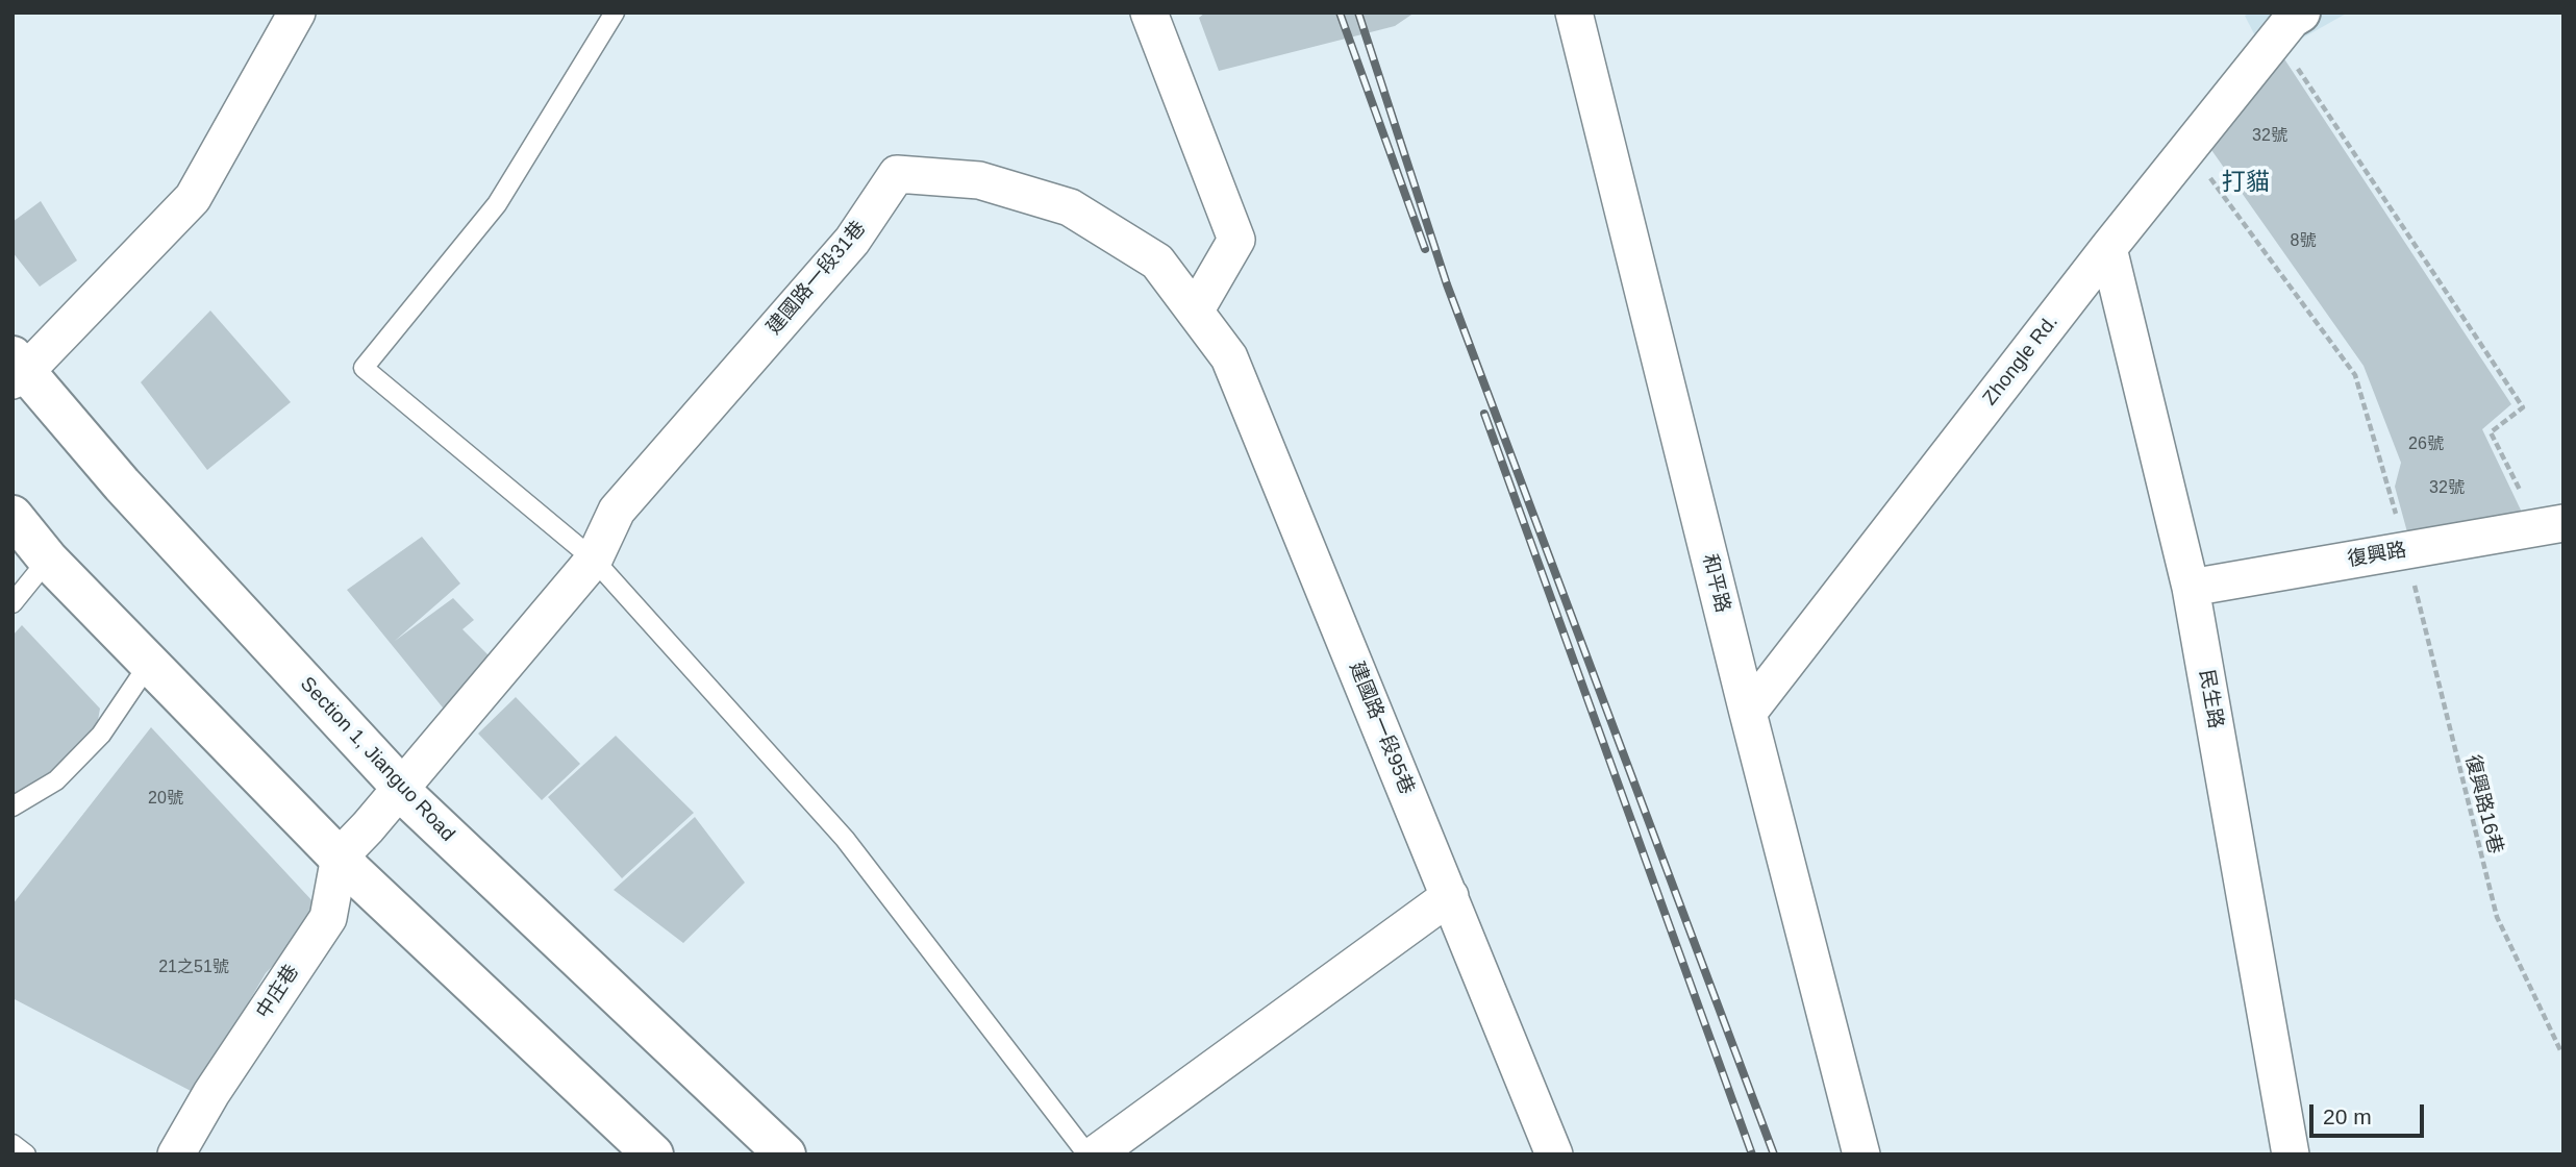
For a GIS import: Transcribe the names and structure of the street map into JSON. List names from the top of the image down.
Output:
{
  "streets": {
    "main road": ["Section 1, Jianguo Road"],
    "street": [
      "建國路一段31巷",
      "Zhongle Rd.",
      "復興路",
      "和平路",
      "民生路",
      "建國路一段95巷",
      "中庄巷"
    ],
    "path": ["復興路16巷"]
  },
  "crossings": [
    ["建國路一段31巷", "建國路一段95巷"],
    ["建國路一段31巷", "Section 1, Jianguo Road"],
    ["建國路一段31巷", "中庄巷"],
    ["Zhongle Rd.", "和平路"],
    ["Zhongle Rd.", "民生路"],
    ["Zhongle Rd.", "復興路16巷"],
    ["復興路", "民生路"],
    ["復興路", "復興路16巷"]
  ],
  "districts": ["打貓"],
  "house_numbers": [
    "32號",
    "8號",
    "26號",
    "32號",
    "20號",
    "21之51號"
  ],
  "scale_bar": "20 m"
}
